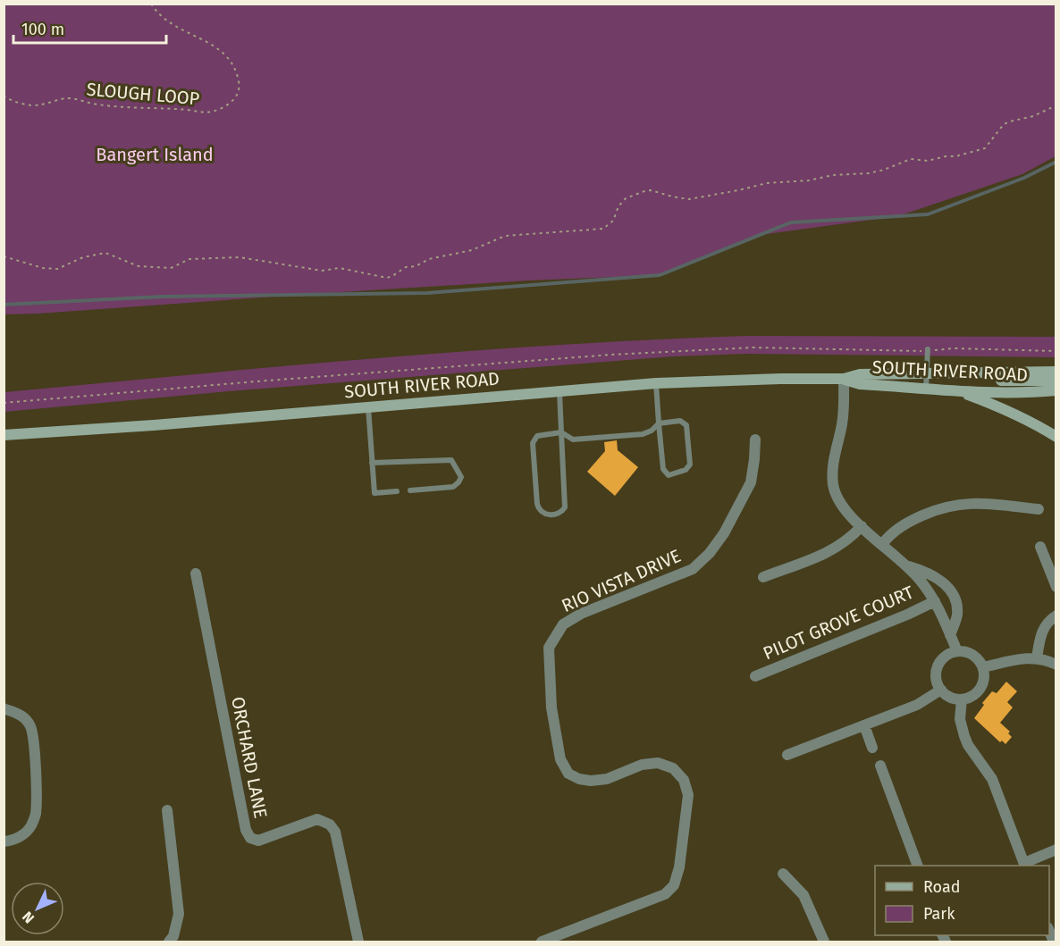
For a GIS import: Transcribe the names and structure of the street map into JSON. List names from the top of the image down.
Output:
{
  "streets": {
    "main road": ["SOUTH RIVER ROAD"],
    "street": ["RIO VISTA DRIVE", "PILOT GROVE COURT", "ORCHARD LANE"],
    "path": ["SLOUGH LOOP"]
  },
  "parks": ["Bangert Island"],
  "legend": ["Road", "Park"],
  "scale_bar": "100 m",
  "north": "bottom left"
}
